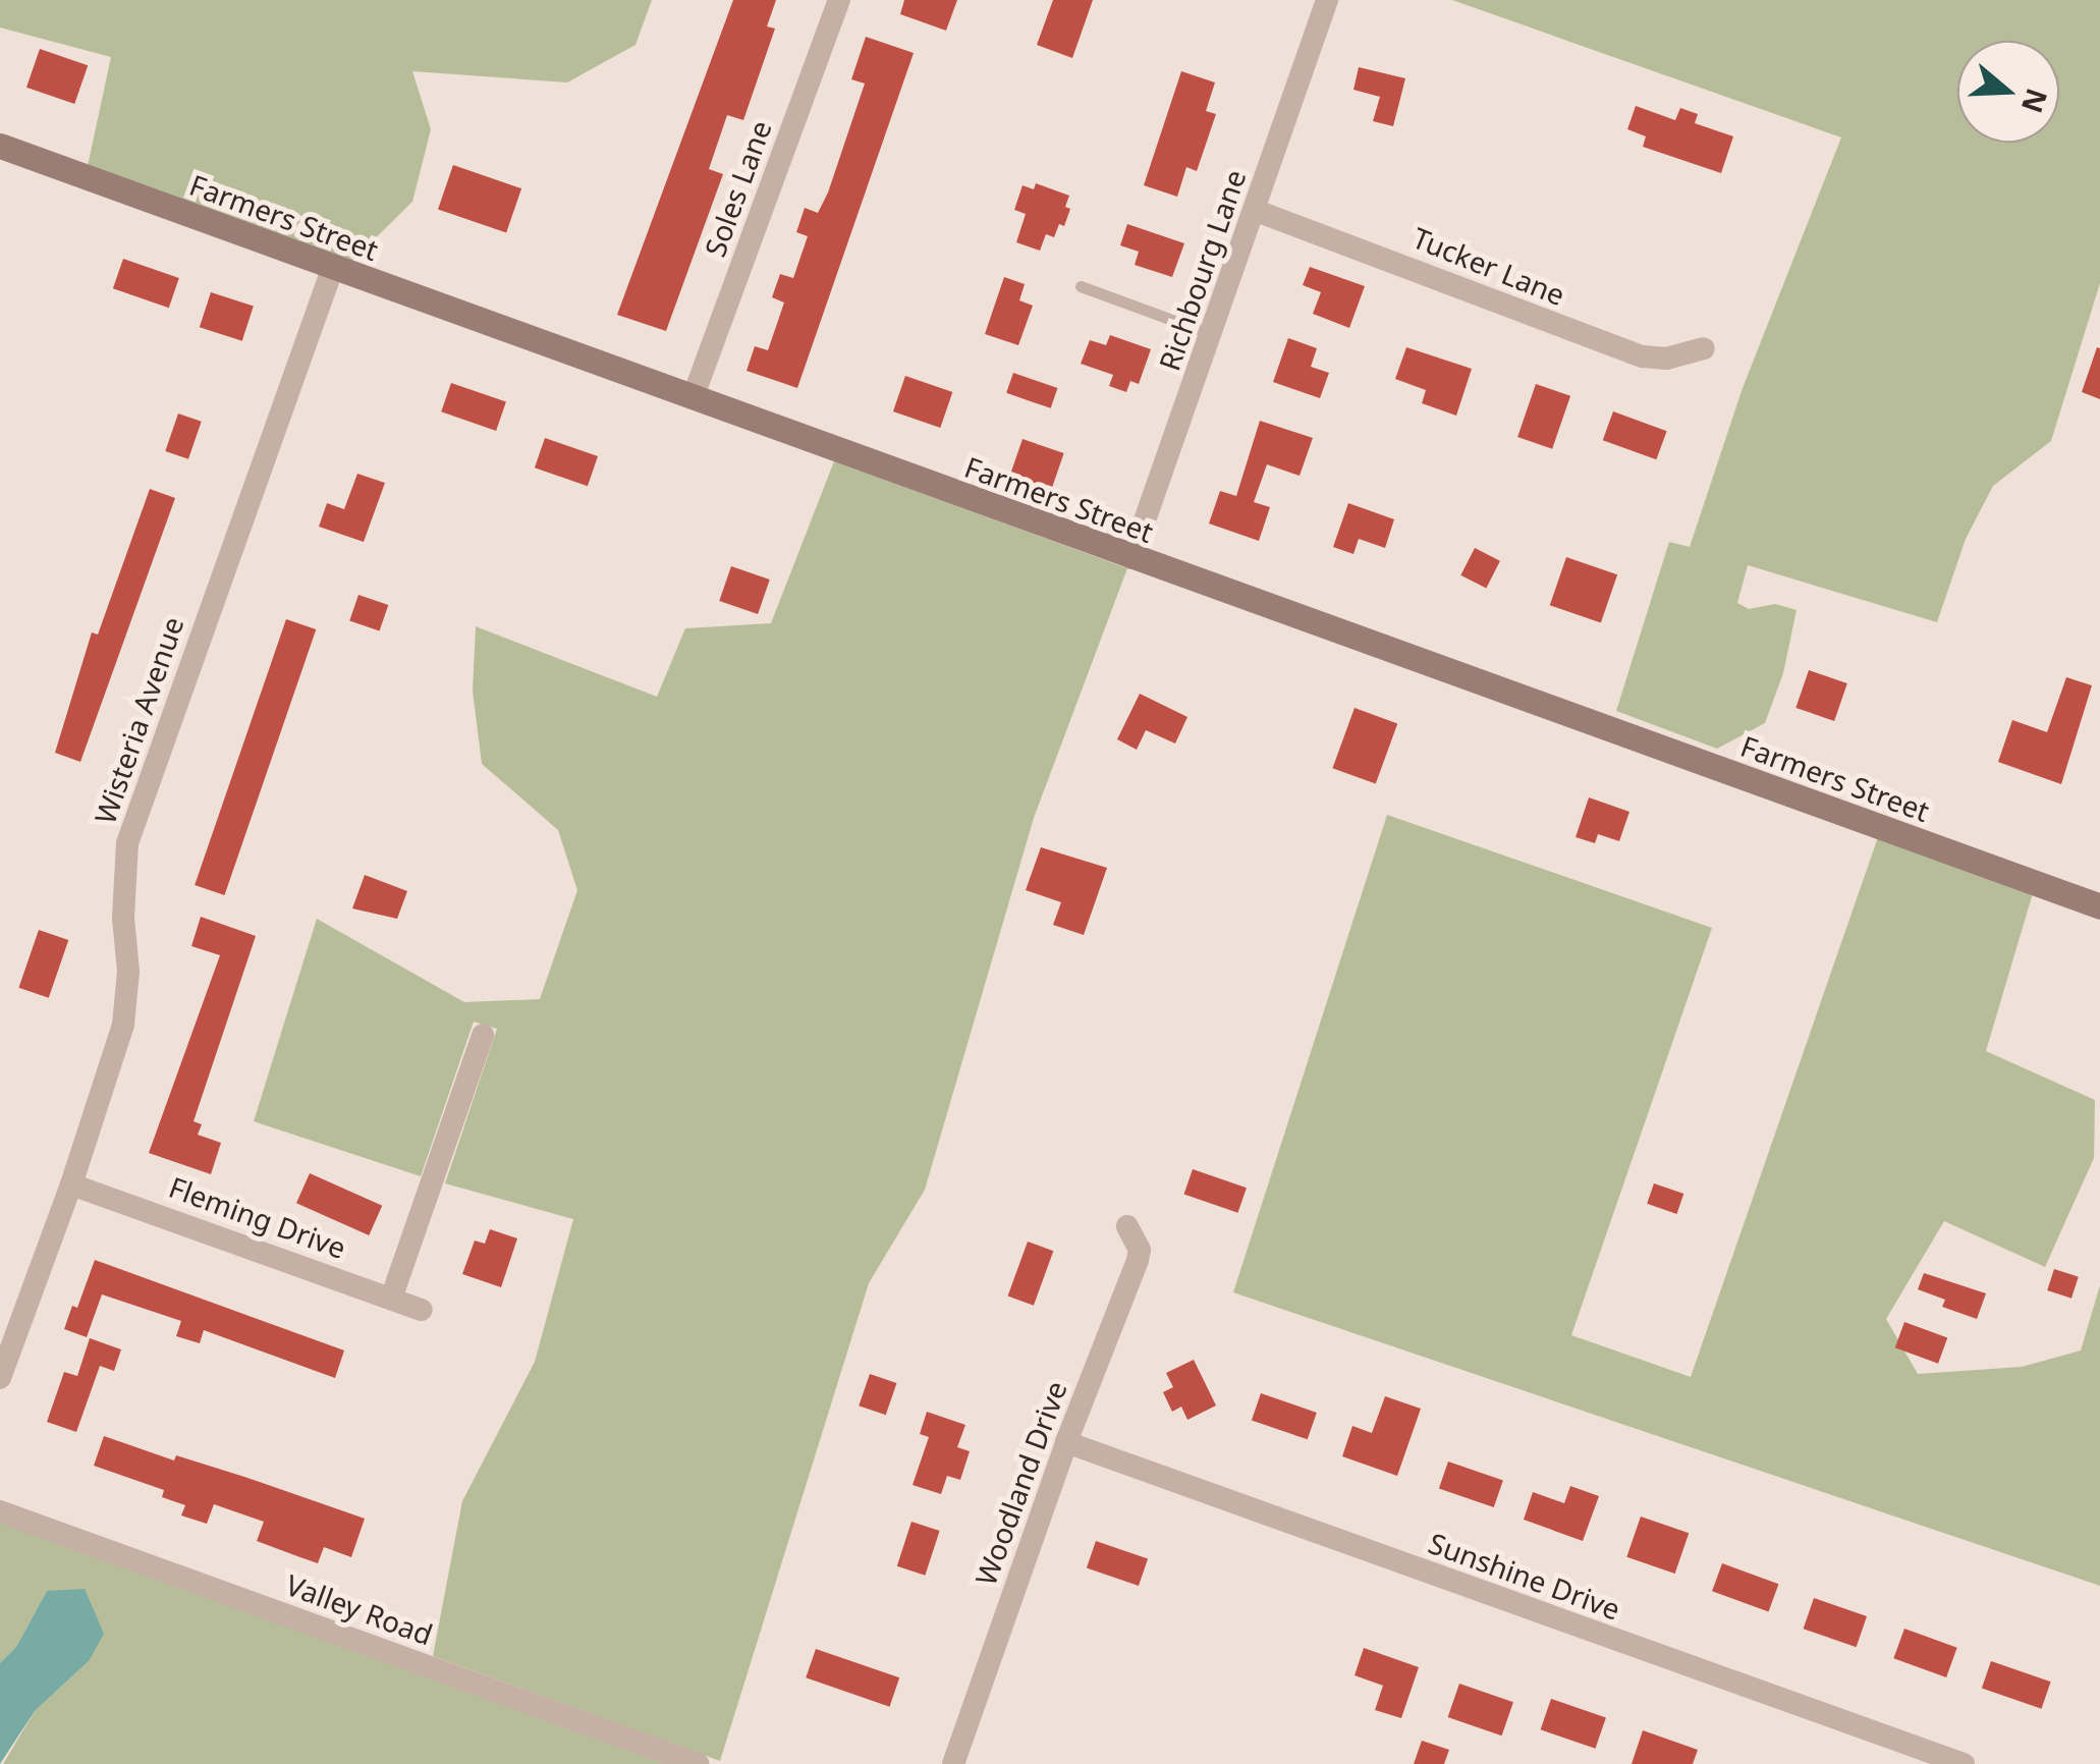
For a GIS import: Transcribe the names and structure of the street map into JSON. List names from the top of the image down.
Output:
{
  "streets": {
    "street": [
      "Soles Lane",
      "Farmers Street",
      "Tucker Lane",
      "Richbourg Lane",
      "Wisteria Avenue",
      "Fleming Drive",
      "Woodland Drive",
      "Sunshine Drive",
      "Valley Road"
    ]
  },
  "crossings": [
    ["Soles Lane", "Farmers Street"],
    ["Farmers Street", "Richbourg Lane"],
    ["Farmers Street", "Wisteria Avenue"],
    ["Tucker Lane", "Richbourg Lane"],
    ["Wisteria Avenue", "Fleming Drive"],
    ["Woodland Drive", "Sunshine Drive"]
  ],
  "north": "right"
}
